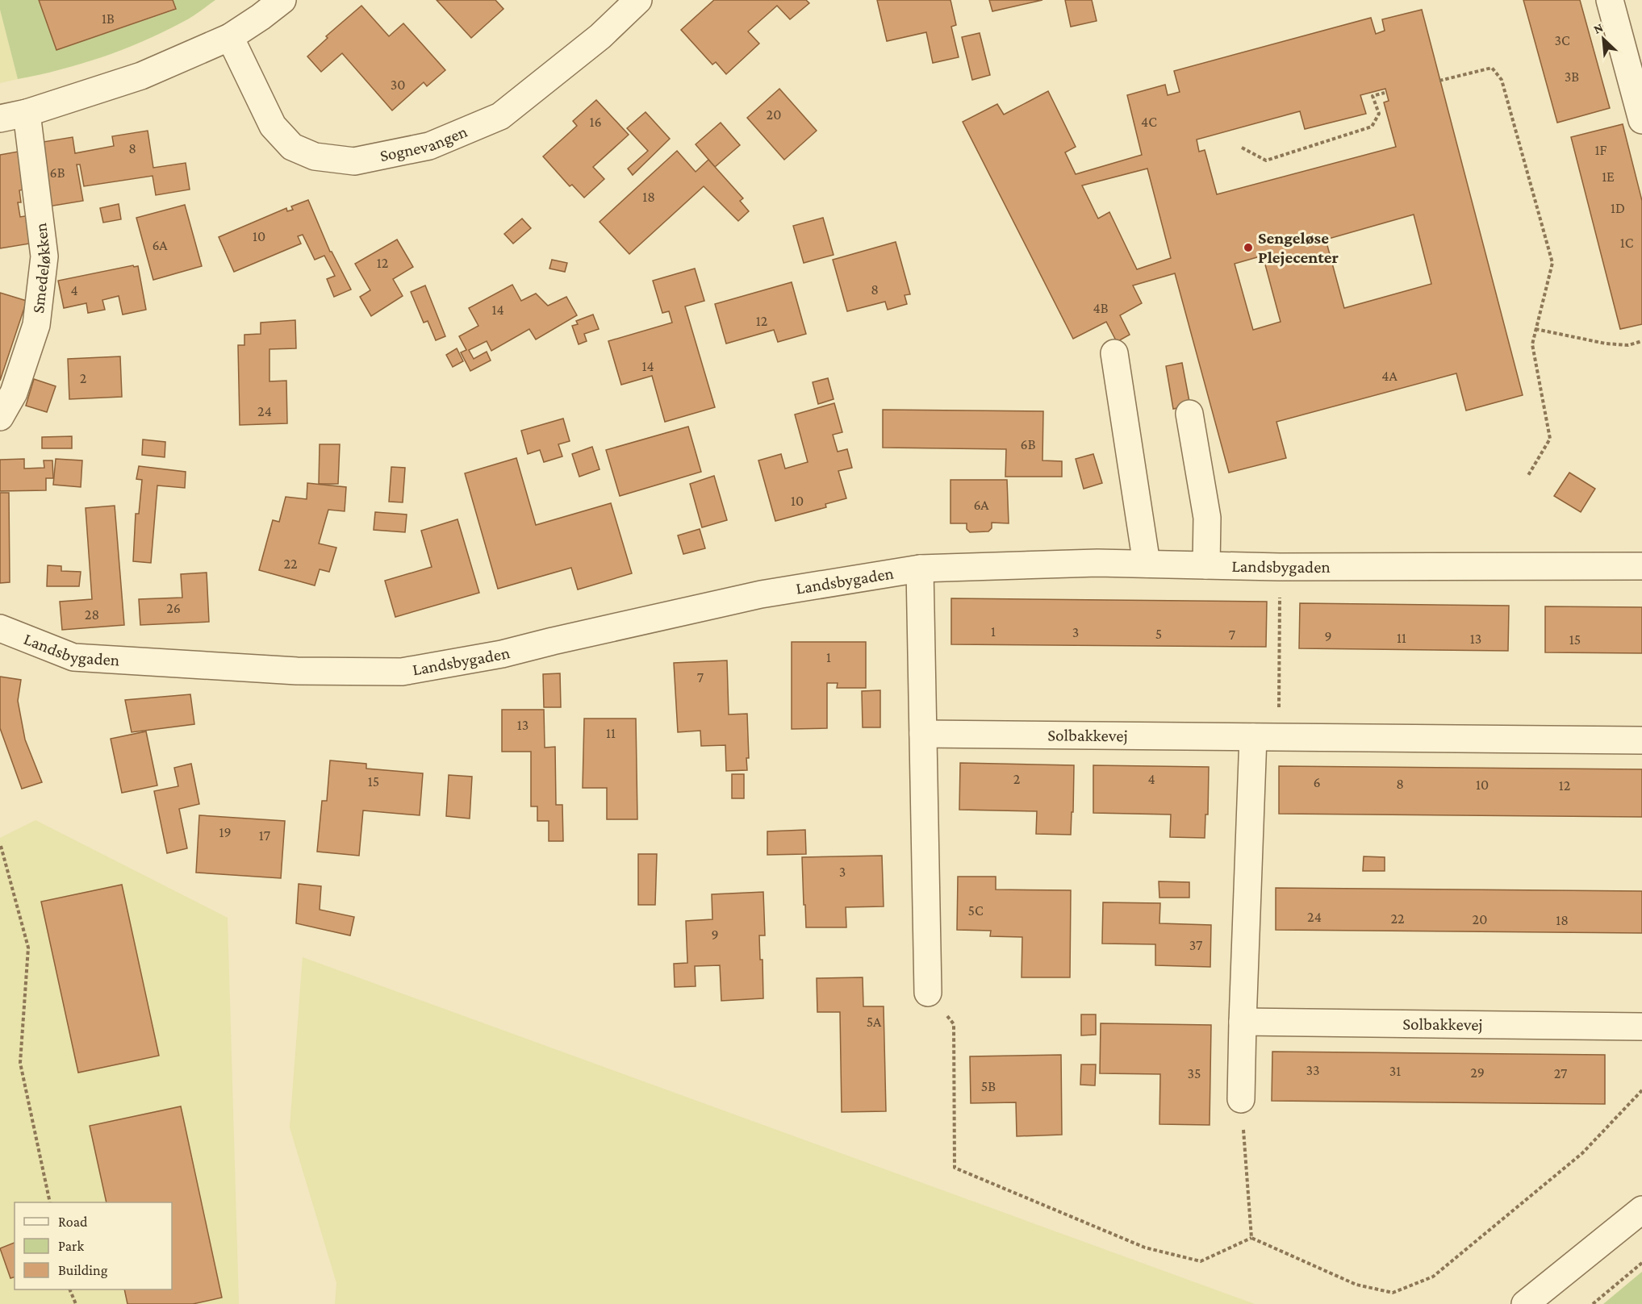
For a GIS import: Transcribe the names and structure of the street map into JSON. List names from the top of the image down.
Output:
{
  "streets": {
    "street": [
      "Sognevangen",
      "Smedeløkken",
      "Landsbygaden",
      "Solbakkevej"
    ]
  },
  "crossings": [
    ["Landsbygaden", "Solbakkevej"]
  ],
  "places": ["Sengeløse Plejecenter"],
  "house_numbers": [
    "1B",
    "3C",
    "3B",
    "30",
    "20",
    "16",
    "4C",
    "8",
    "1F",
    "6B",
    "1E",
    "18",
    "1D",
    "10",
    "1C",
    "6A",
    "12",
    "8",
    "4",
    "4B",
    "14",
    "12",
    "14",
    "4A",
    "2",
    "24",
    "6B",
    "10",
    "6A",
    "22",
    "26",
    "28",
    "1",
    "3",
    "5",
    "7",
    "9",
    "11",
    "13",
    "15",
    "1",
    "7",
    "13",
    "11",
    "2",
    "4",
    "15",
    "6",
    "8",
    "10",
    "12",
    "19",
    "17",
    "3",
    "5C",
    "24",
    "22",
    "20",
    "18",
    "9",
    "37",
    "5A",
    "33",
    "31",
    "29",
    "35",
    "27",
    "5B"
  ],
  "legend": ["Road", "Park", "Building"],
  "north": "top left"
}
